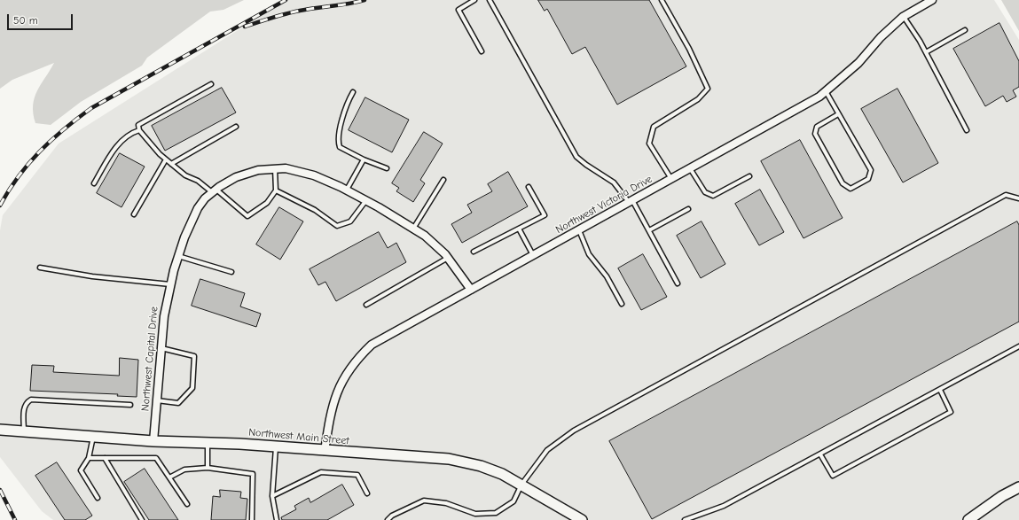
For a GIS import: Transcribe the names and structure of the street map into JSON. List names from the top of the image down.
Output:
{
  "streets": {
    "street": ["Northwest Victoria Drive", "Northwest Capital Drive", "Northwest Main Street"]
  },
  "crossings": [
    ["Northwest Victoria Drive", "Northwest Capital Drive"],
    ["Northwest Victoria Drive", "Northwest Main Street"],
    ["Northwest Capital Drive", "Northwest Main Street"]
  ],
  "scale_bar": "50 m"
}
